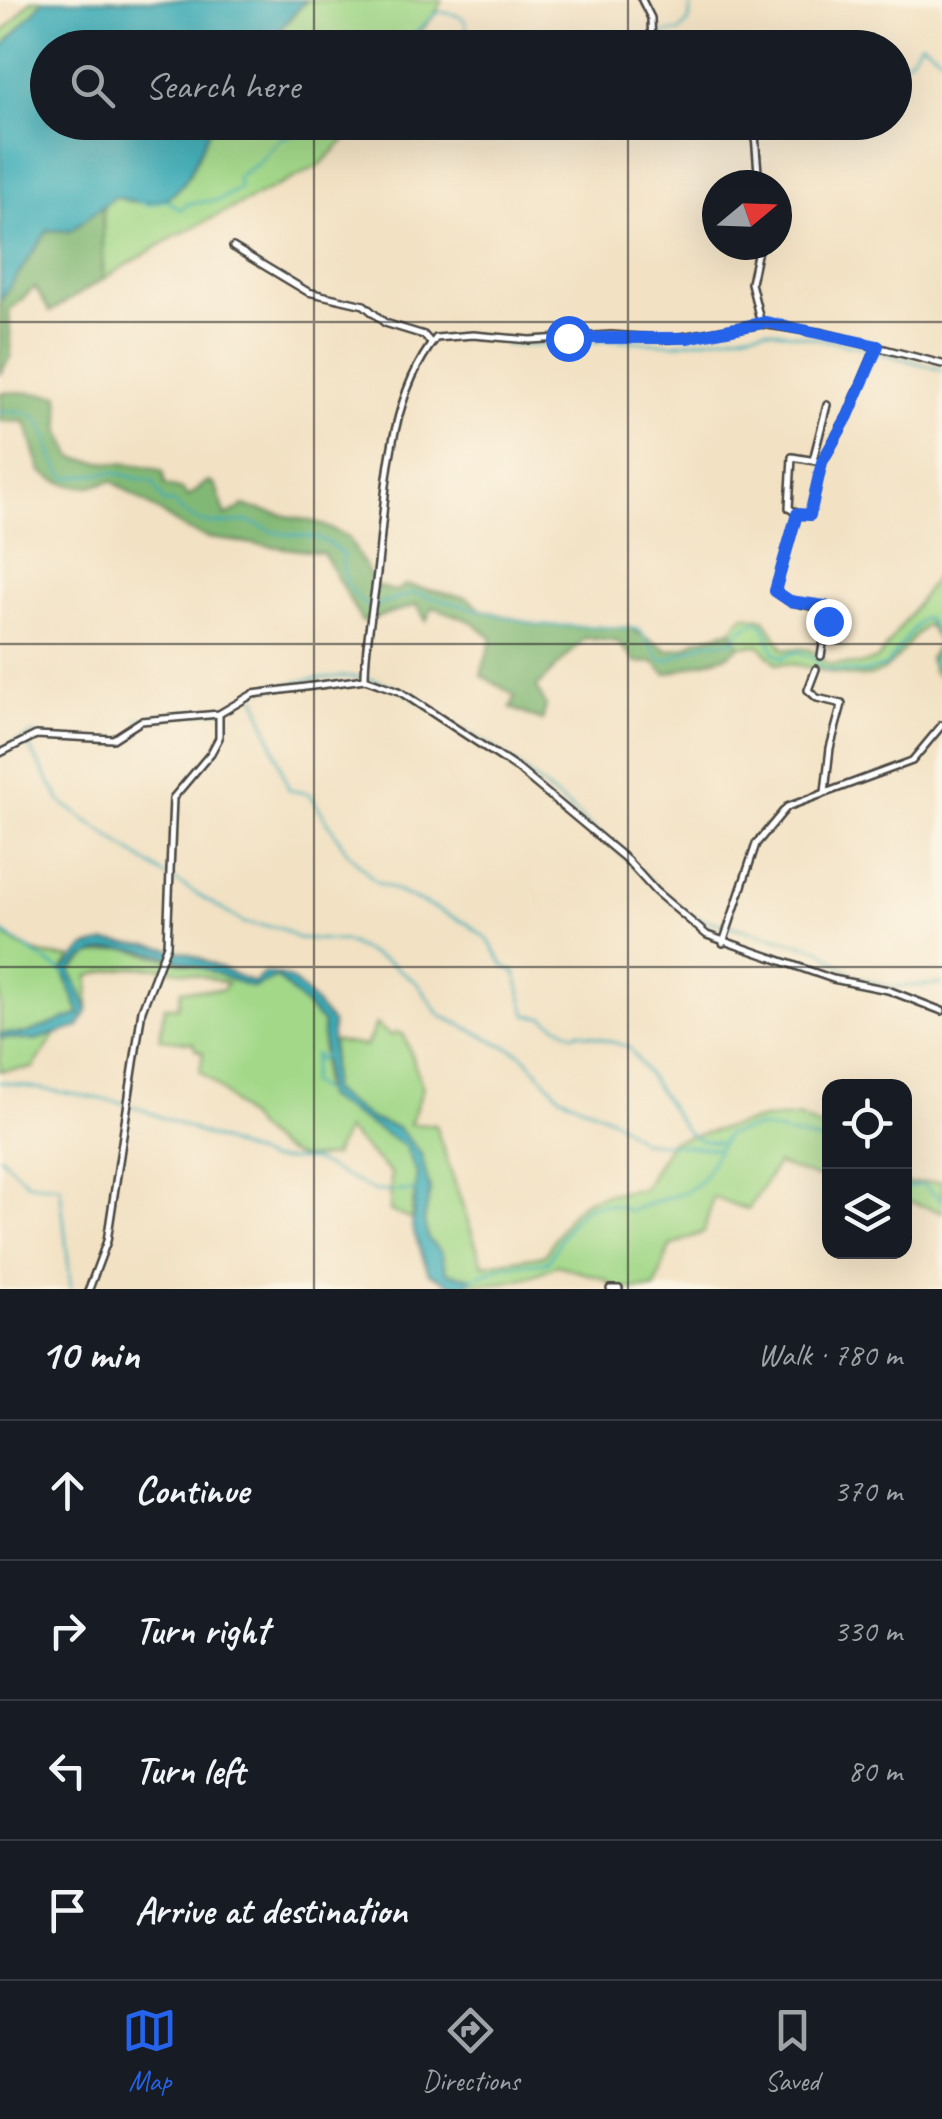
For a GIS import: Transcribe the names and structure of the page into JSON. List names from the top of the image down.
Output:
{
  "north": "right",
  "page": {
    "search": "Search here",
    "heading": ["10 min", "Walk · 780 m"],
    "list": [
      ["Continue", "370 m"],
      ["Turn right", "330 m"],
      ["Turn left", "80 m"],
      "Arrive at destination"
    ],
    "nav": ["Map", "Directions", "Saved"]
  }
}
